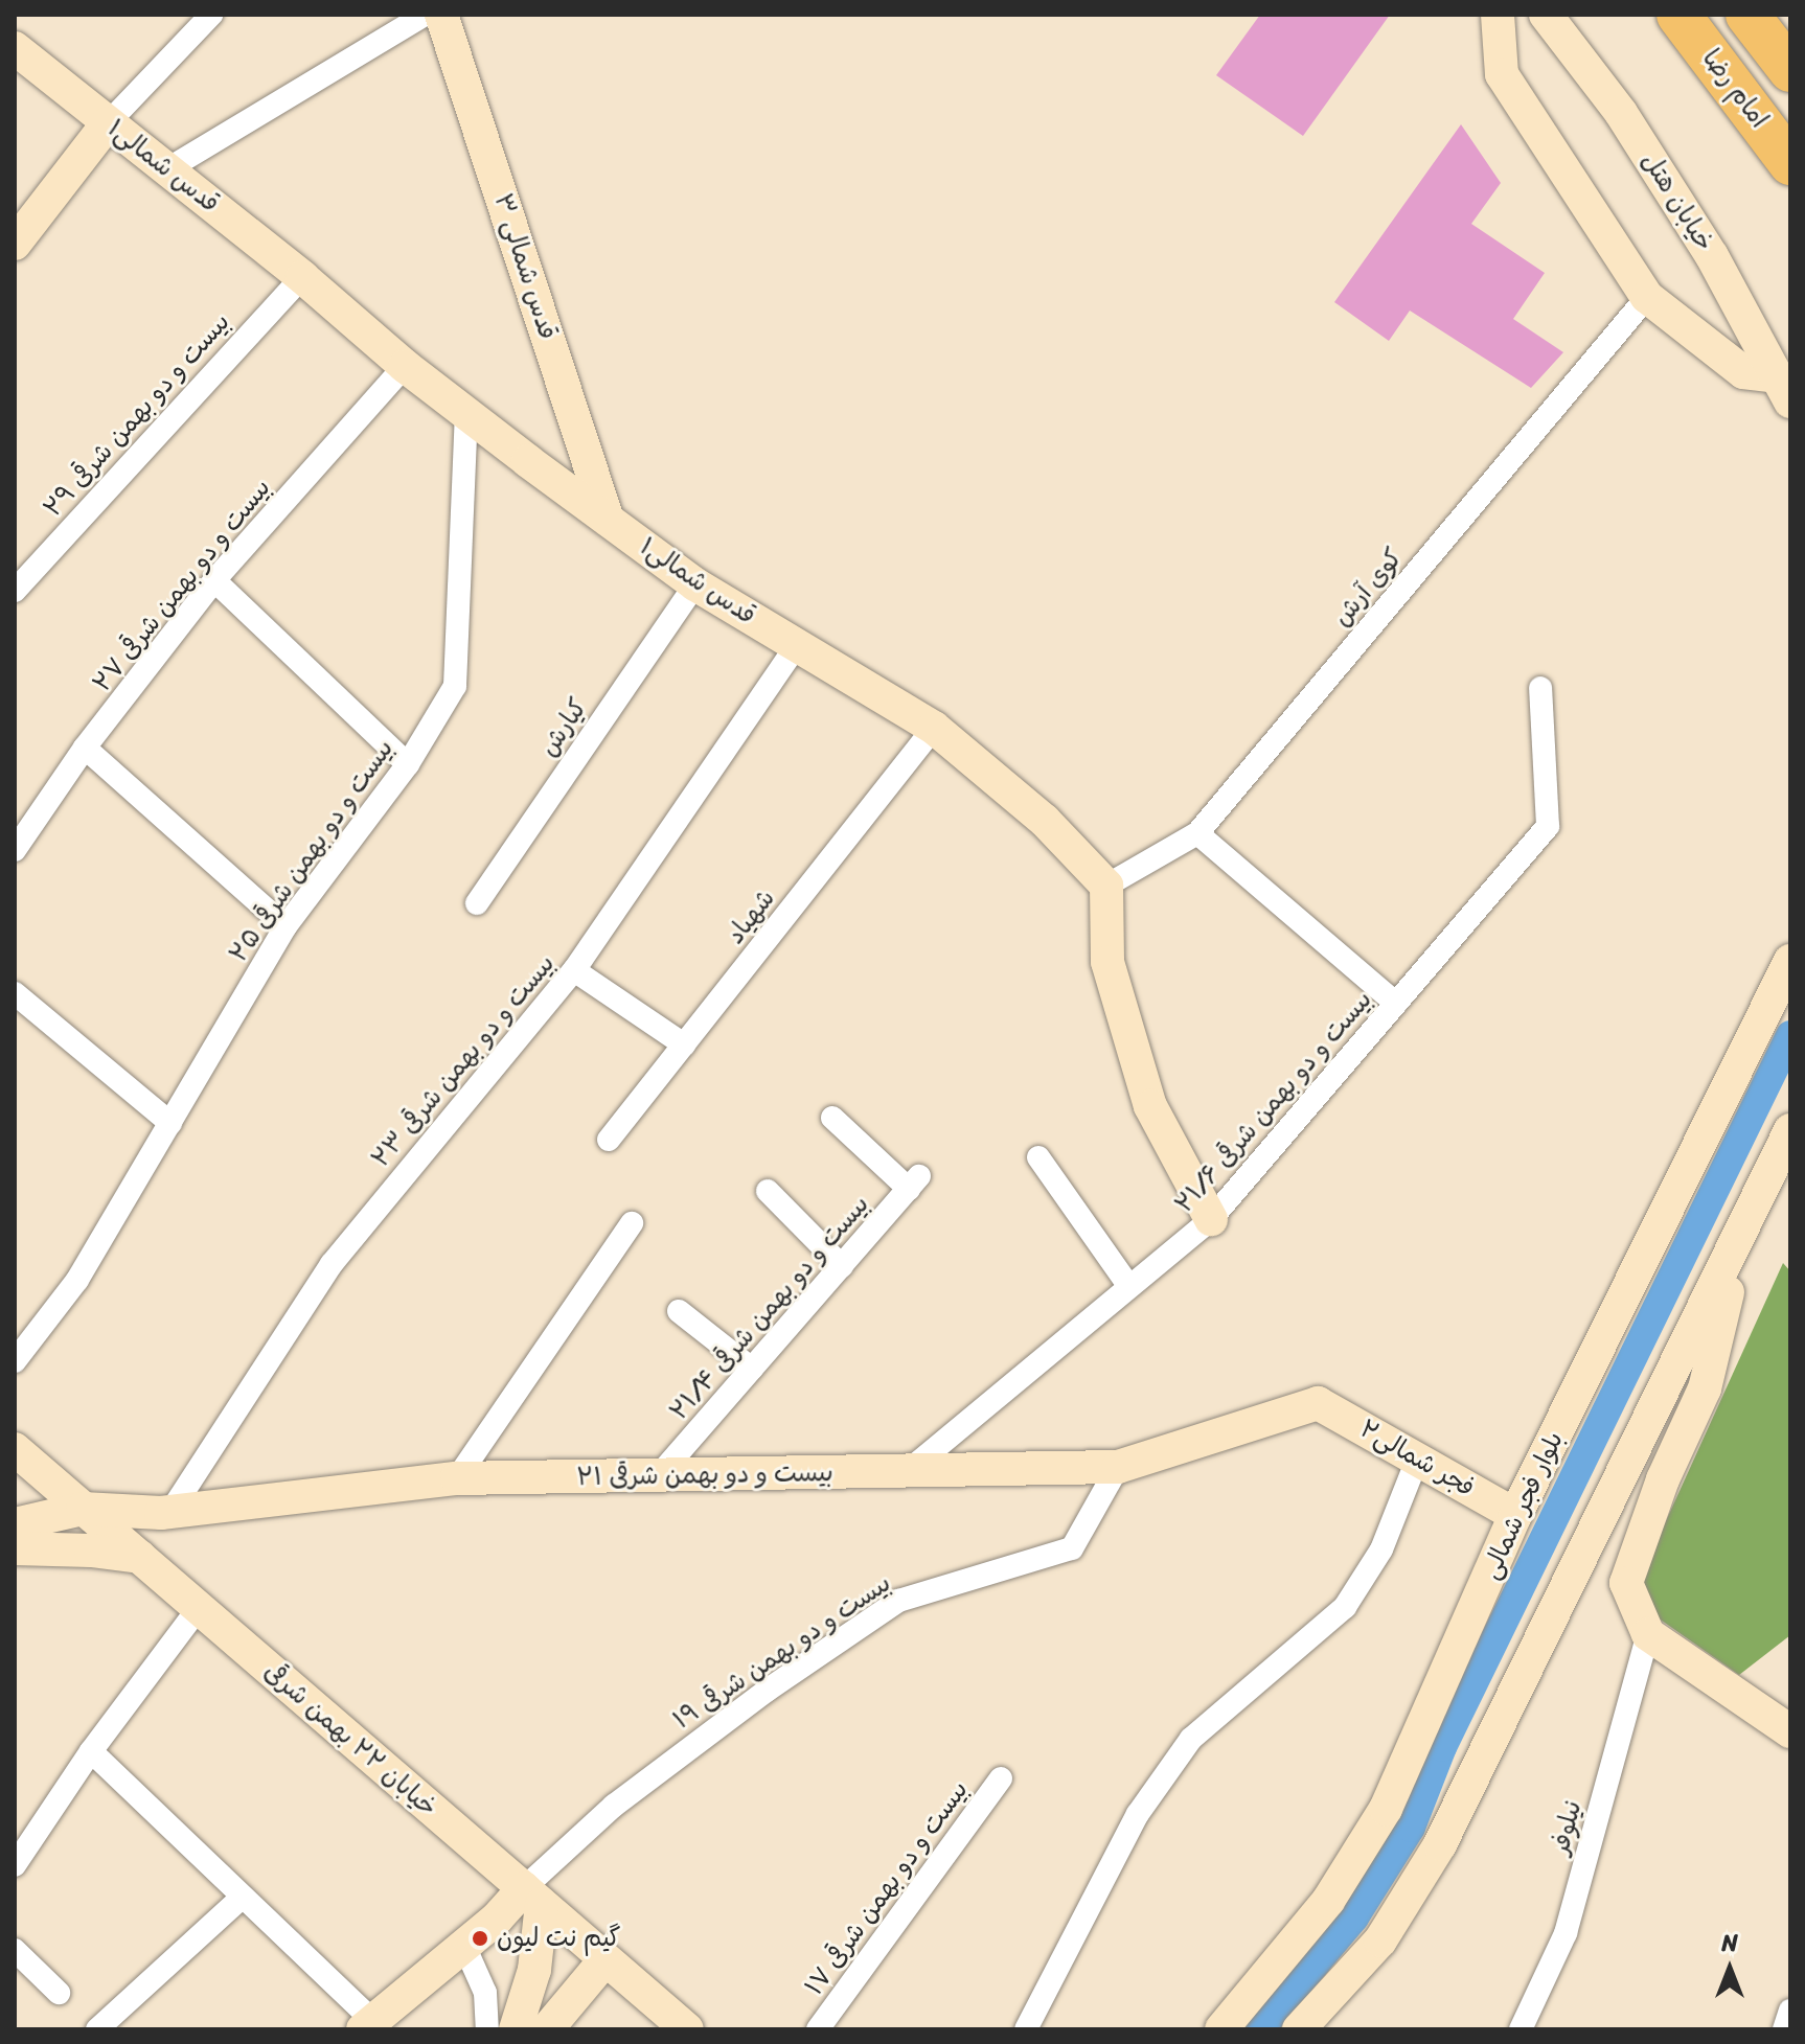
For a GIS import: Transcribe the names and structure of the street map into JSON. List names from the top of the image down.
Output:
{
  "streets": {
    "highway": ["امام رضا"],
    "street": [
      "قدس شمالی۱",
      "خیابان هتل",
      "قدس شمالی ۳",
      "بیست و دو بهمن شرقی ۲۹",
      "بیست و دو بهمن شرقی ۲۷",
      "کوی آرش",
      "کیارش",
      "بیست و دو بهمن شرقی ۲۵",
      "شهیاد",
      "بیست و دو بهمن شرقی ۲۳",
      "بیست و دو بهمن شرقی ۲۱/۶",
      "بیست و دو بهمن شرقی ۲۱/۴",
      "فجر شمالی۲",
      "بیست و دو بهمن شرقی ۲۱",
      "بلوار فجر شمالی",
      "بیست و دو بهمن شرقی ۱۹",
      "خیابان ۲۲ بهمن شرقی",
      "نیلوفر",
      "بیست و دو بهمن شرقی ۱۷"
    ]
  },
  "crossings": [
    ["قدس شمالی۱", "قدس شمالی ۳"],
    ["قدس شمالی۱", "بیست و دو بهمن شرقی ۲۹"],
    ["قدس شمالی۱", "بیست و دو بهمن شرقی ۲۷"],
    ["قدس شمالی۱", "کوی آرش"],
    ["قدس شمالی۱", "کیارش"],
    ["قدس شمالی۱", "بیست و دو بهمن شرقی ۲۵"],
    ["قدس شمالی۱", "شهیاد"],
    ["قدس شمالی۱", "بیست و دو بهمن شرقی ۲۳"],
    ["بیست و دو بهمن شرقی ۲۳", "بیست و دو بهمن شرقی ۲۱"],
    ["بیست و دو بهمن شرقی ۲۱/۶", "بیست و دو بهمن شرقی ۲۱"],
    ["بیست و دو بهمن شرقی ۲۱/۴", "بیست و دو بهمن شرقی ۲۱"],
    ["فجر شمالی۲", "بیست و دو بهمن شرقی ۲۱"],
    ["فجر شمالی۲", "بلوار فجر شمالی"],
    ["بیست و دو بهمن شرقی ۲۱", "بیست و دو بهمن شرقی ۱۹"],
    ["بیست و دو بهمن شرقی ۲۱", "خیابان ۲۲ بهمن شرقی"],
    ["بیست و دو بهمن شرقی ۱۹", "خیابان ۲۲ بهمن شرقی"]
  ],
  "places": ["گیم نت لیون"],
  "north": "top"
}
